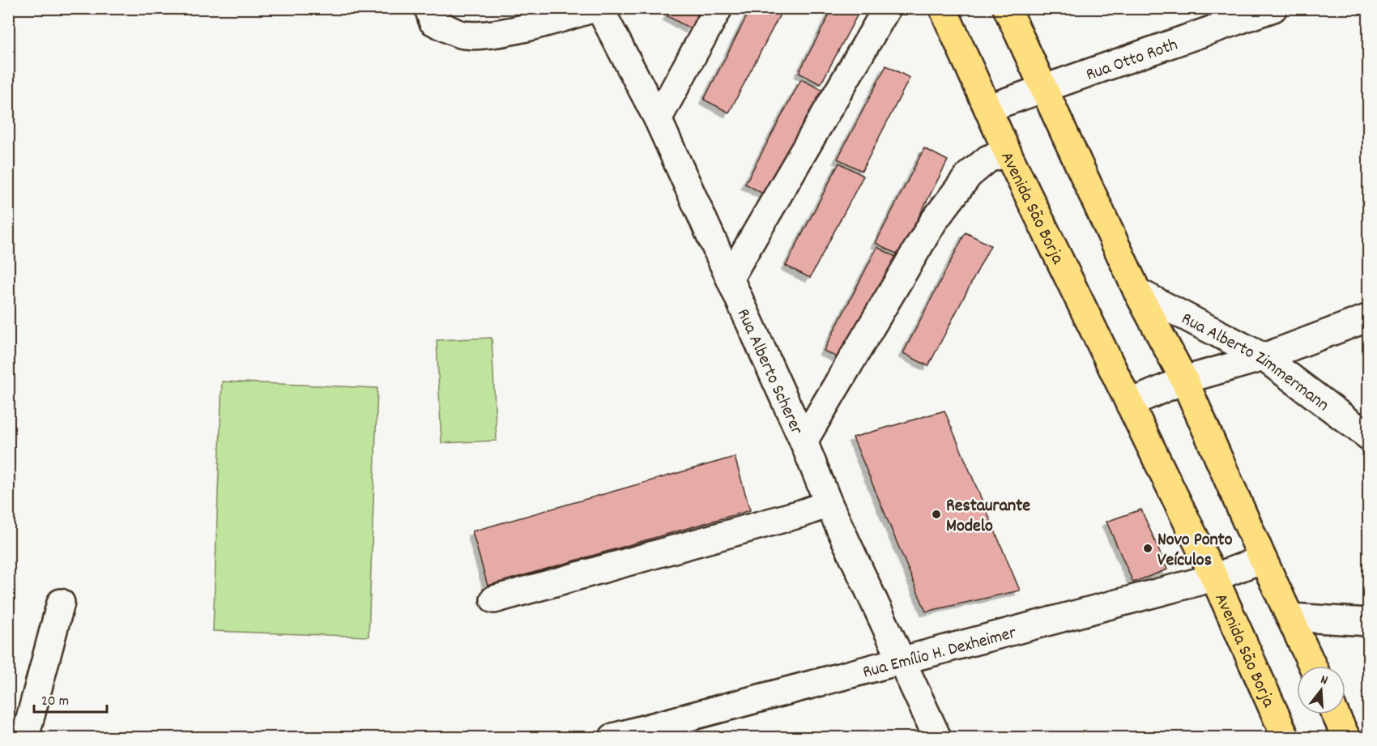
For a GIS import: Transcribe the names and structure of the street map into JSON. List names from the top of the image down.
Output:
{
  "streets": {
    "main road": ["Avenida São Borja"],
    "street": [
      "Rua Otto Roth",
      "Rua Alberto Zimmermann",
      "Rua Alberto Scherer",
      "Rua Emílio H. Dexheimer"
    ]
  },
  "crossings": [
    ["Rua Otto Roth", "Avenida São Borja"],
    ["Avenida São Borja", "Rua Emílio H. Dexheimer"],
    ["Rua Alberto Scherer", "Rua Emílio H. Dexheimer"]
  ],
  "places": ["Restaurante Modelo", "Novo Ponto Veículos"],
  "scale_bar": "20 m",
  "north": "top"
}
